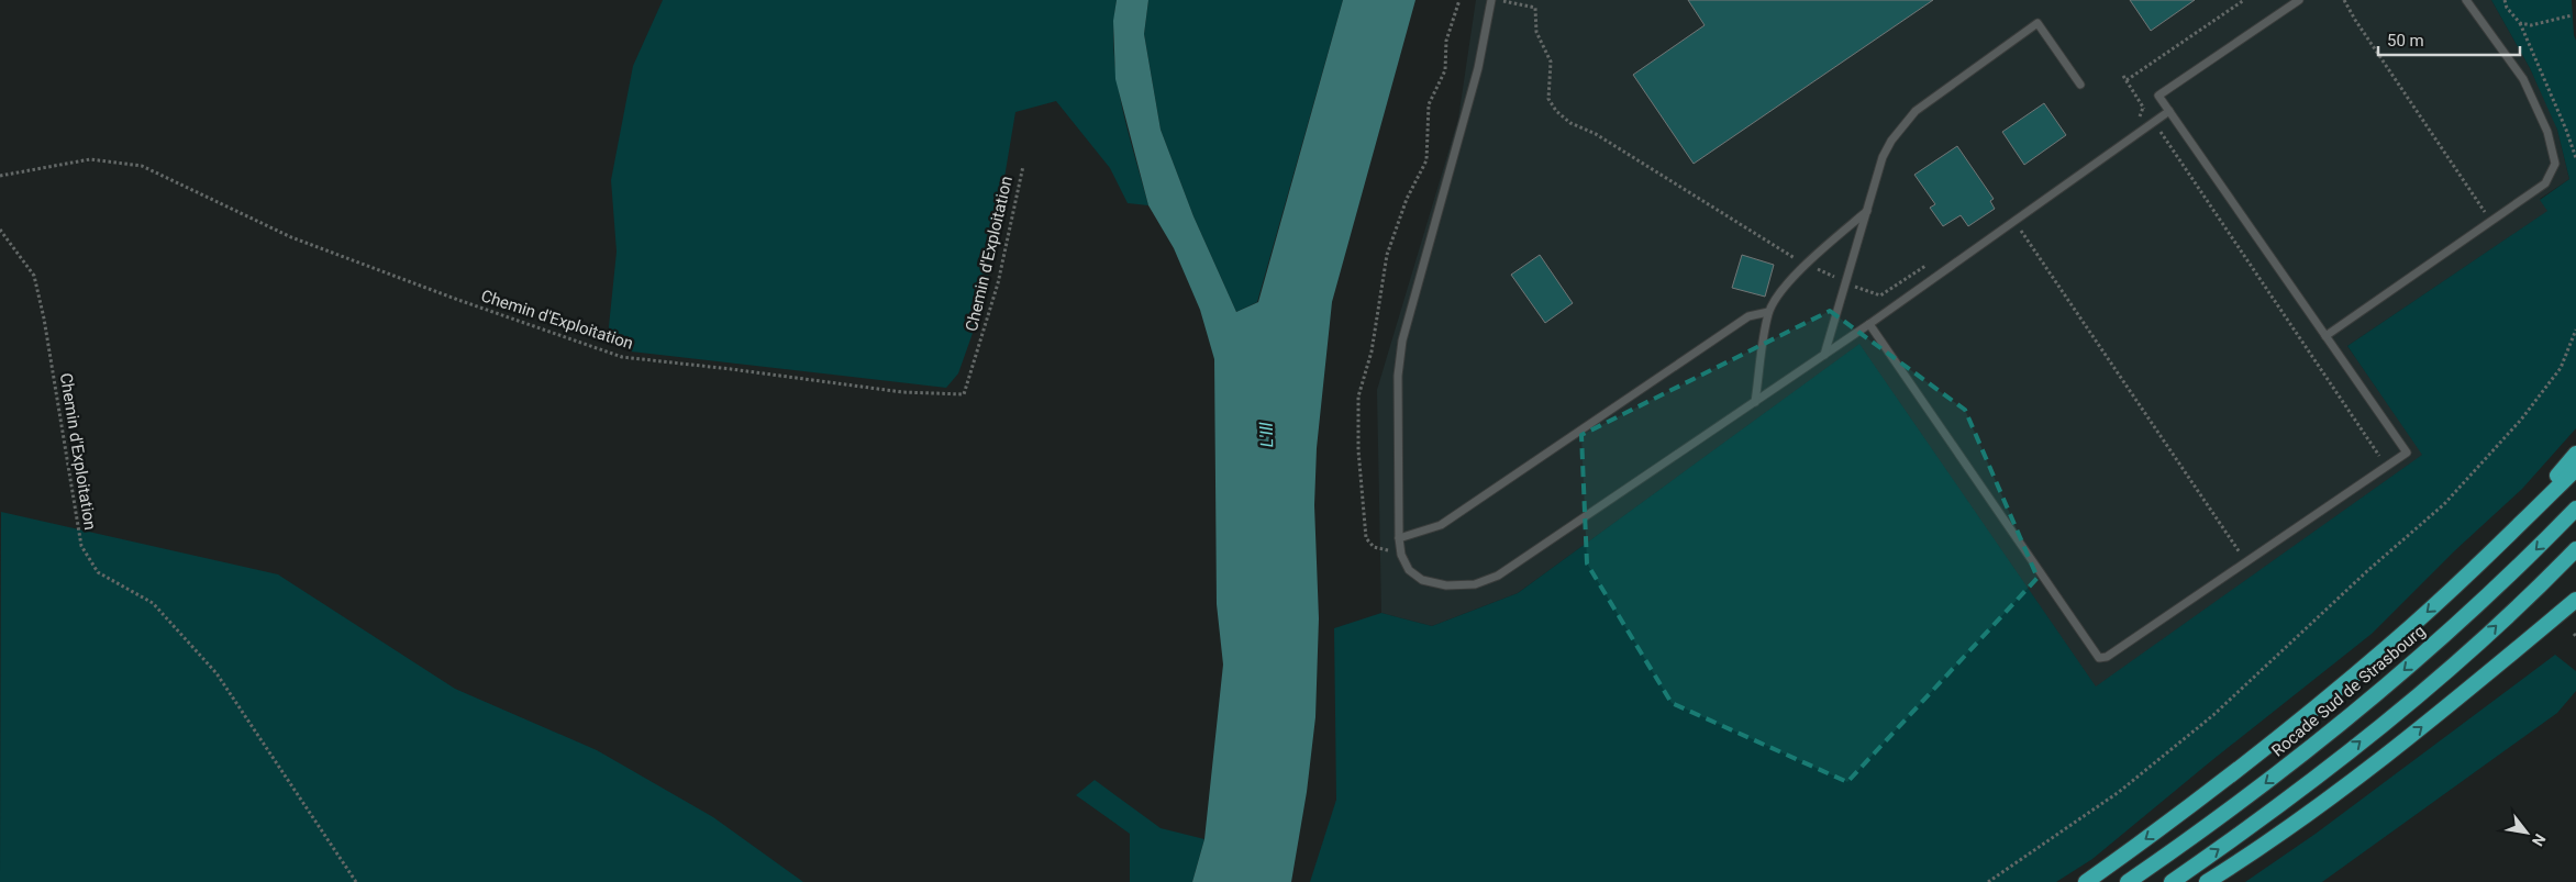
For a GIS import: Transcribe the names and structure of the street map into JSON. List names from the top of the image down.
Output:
{
  "streets": {
    "highway": ["Rocade Sud de Strasbourg"],
    "path": ["Chemin d'Exploitation"]
  },
  "water": ["L'Ill"],
  "scale_bar": "50 m",
  "north": "bottom right"
}
